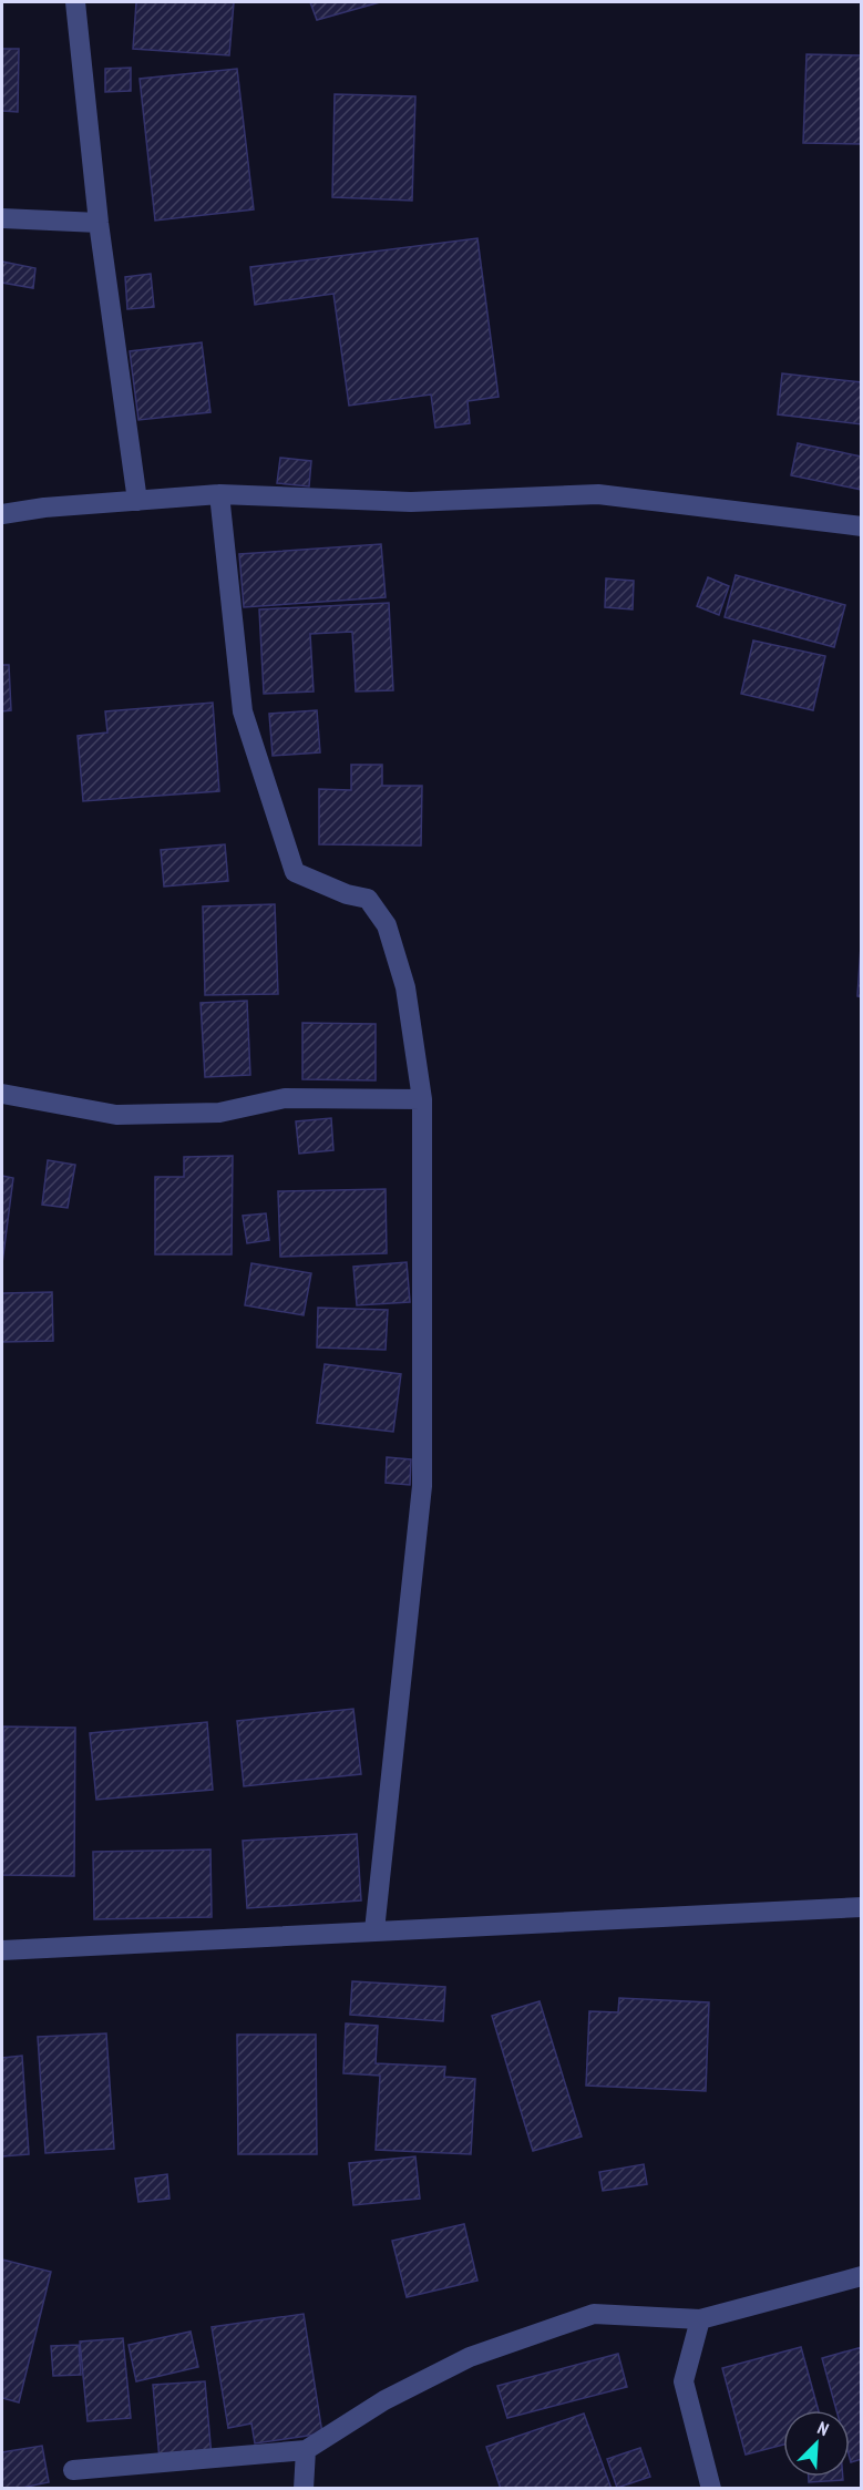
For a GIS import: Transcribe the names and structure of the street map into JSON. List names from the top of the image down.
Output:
{
  "north": "top right"
}
